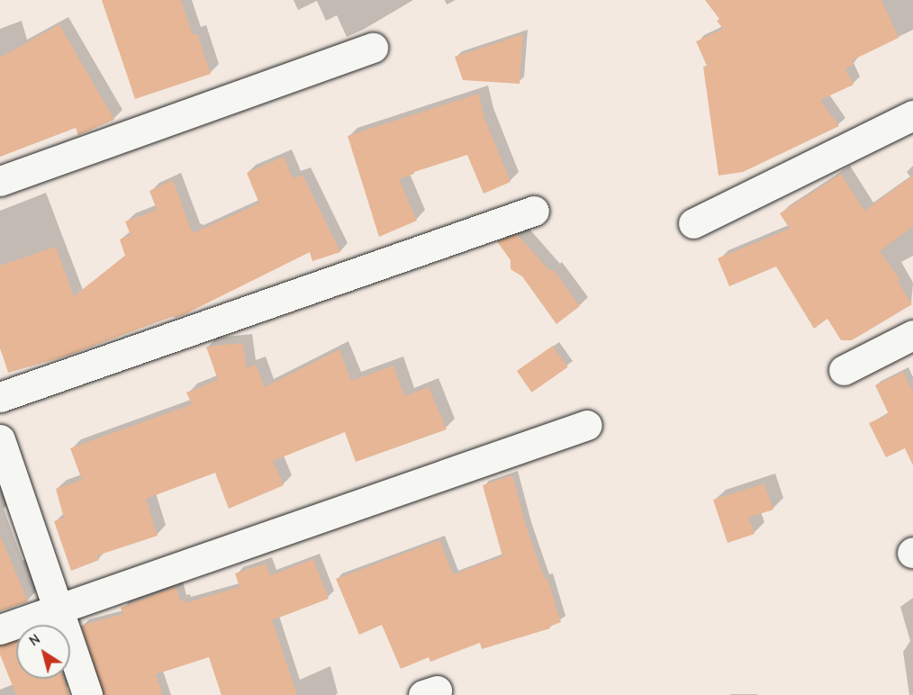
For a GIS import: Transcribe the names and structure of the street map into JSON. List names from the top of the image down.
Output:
{
  "north": "top left"
}
